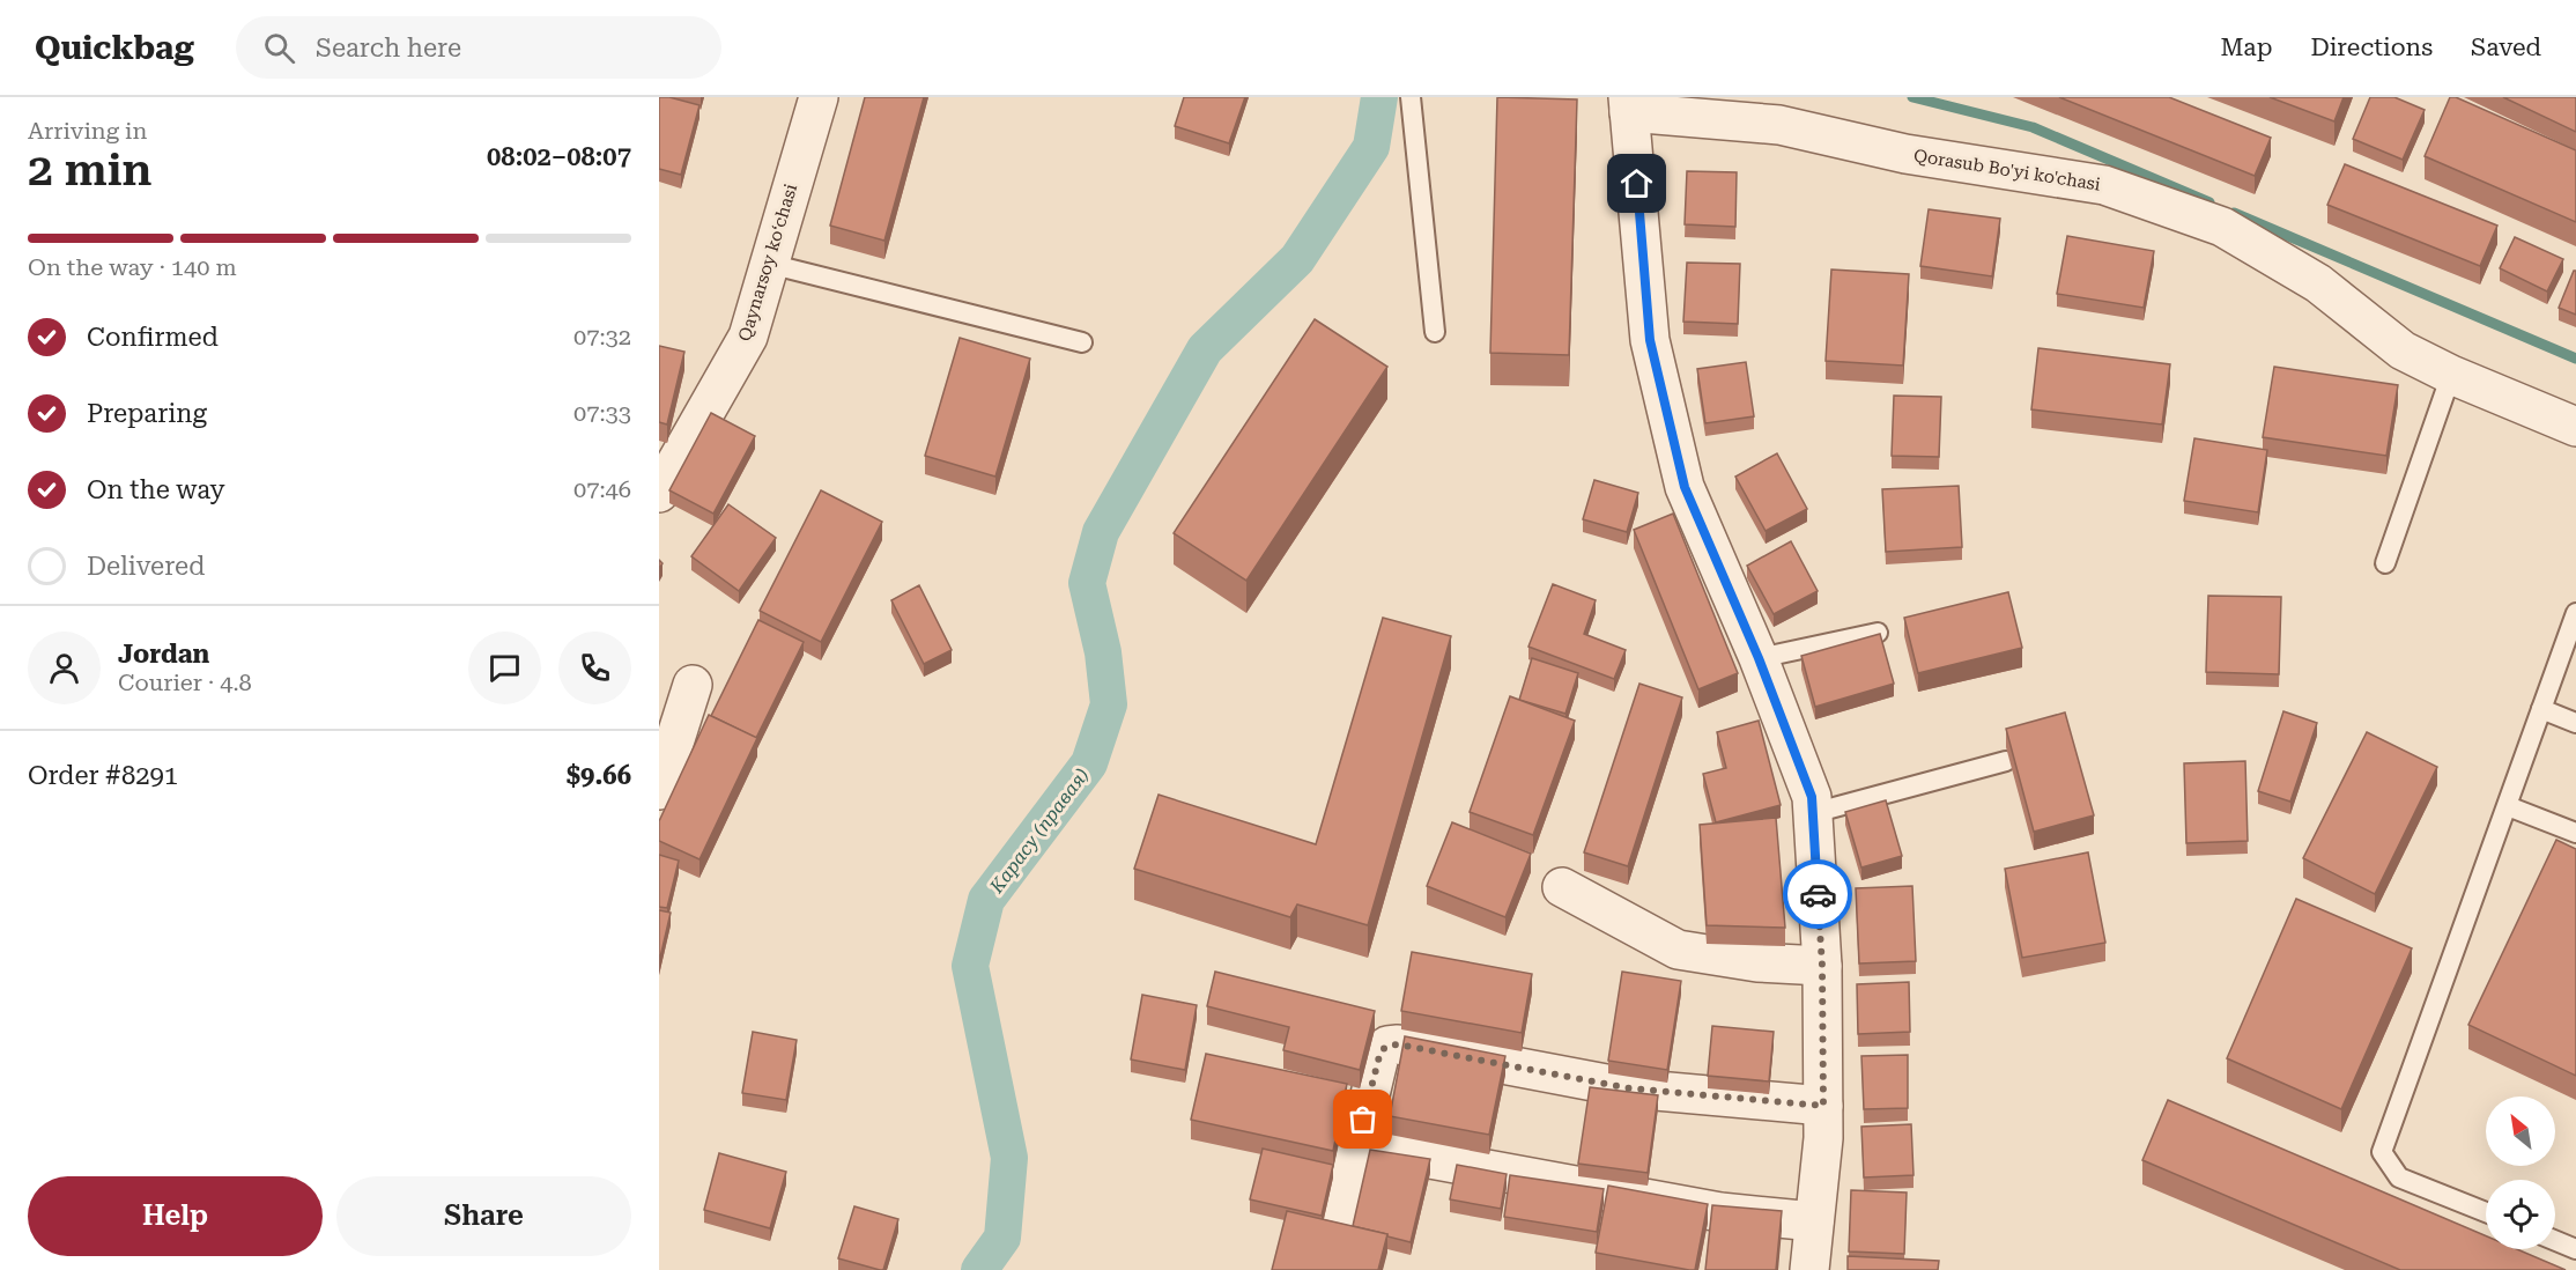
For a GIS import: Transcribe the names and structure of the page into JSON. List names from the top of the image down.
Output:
{
  "streets": {
    "street": ["Qorasub Bo'yi ko'chasi", "Qaynarsoy koʻchasi"]
  },
  "water": ["Карасу (правая)"],
  "north": "top left",
  "page": {
    "header": "Quickbag",
    "search": "Search here",
    "nav": ["Map", "Directions", "Saved"],
    "heading": ["2 min", "Arriving in", "08:02–08:07"],
    "panel": [
      "Jordan",
      "Courier · 4.8",
      "Order #8291",
      "$9.66"
    ],
    "bar": "On the way · 140 m",
    "list": [
      ["Confirmed", "07:32"],
      ["Preparing", "07:33"],
      ["On the way", "07:46"],
      "Delivered"
    ],
    "buttons": ["Help", "Share"]
  }
}
